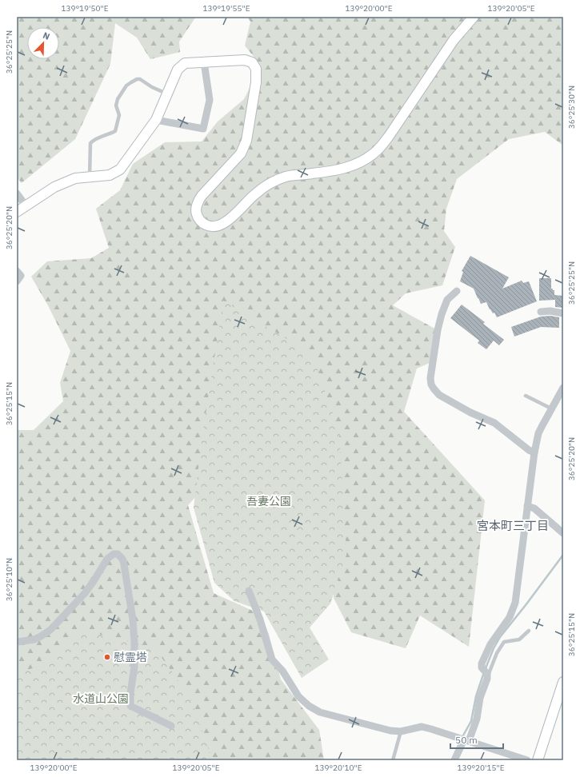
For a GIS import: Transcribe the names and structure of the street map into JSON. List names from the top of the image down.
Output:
{
  "districts": ["宮本町三丁目"],
  "parks": ["吾妻公園", "水道山公園"],
  "places": ["慰霊塔"],
  "scale_bar": "50 m",
  "north": "top right",
  "coordinates": [
    "139°19'50\"E",
    "139°19'55\"E",
    "139°20'00\"E",
    "139°20'05\"E",
    "36°25'25\"N",
    "36°25'30\"N",
    "36°25'20\"N",
    "36°25'15\"N",
    "36°25'10\"N",
    "139°20'10\"E",
    "139°20'15\"E"
  ]
}
